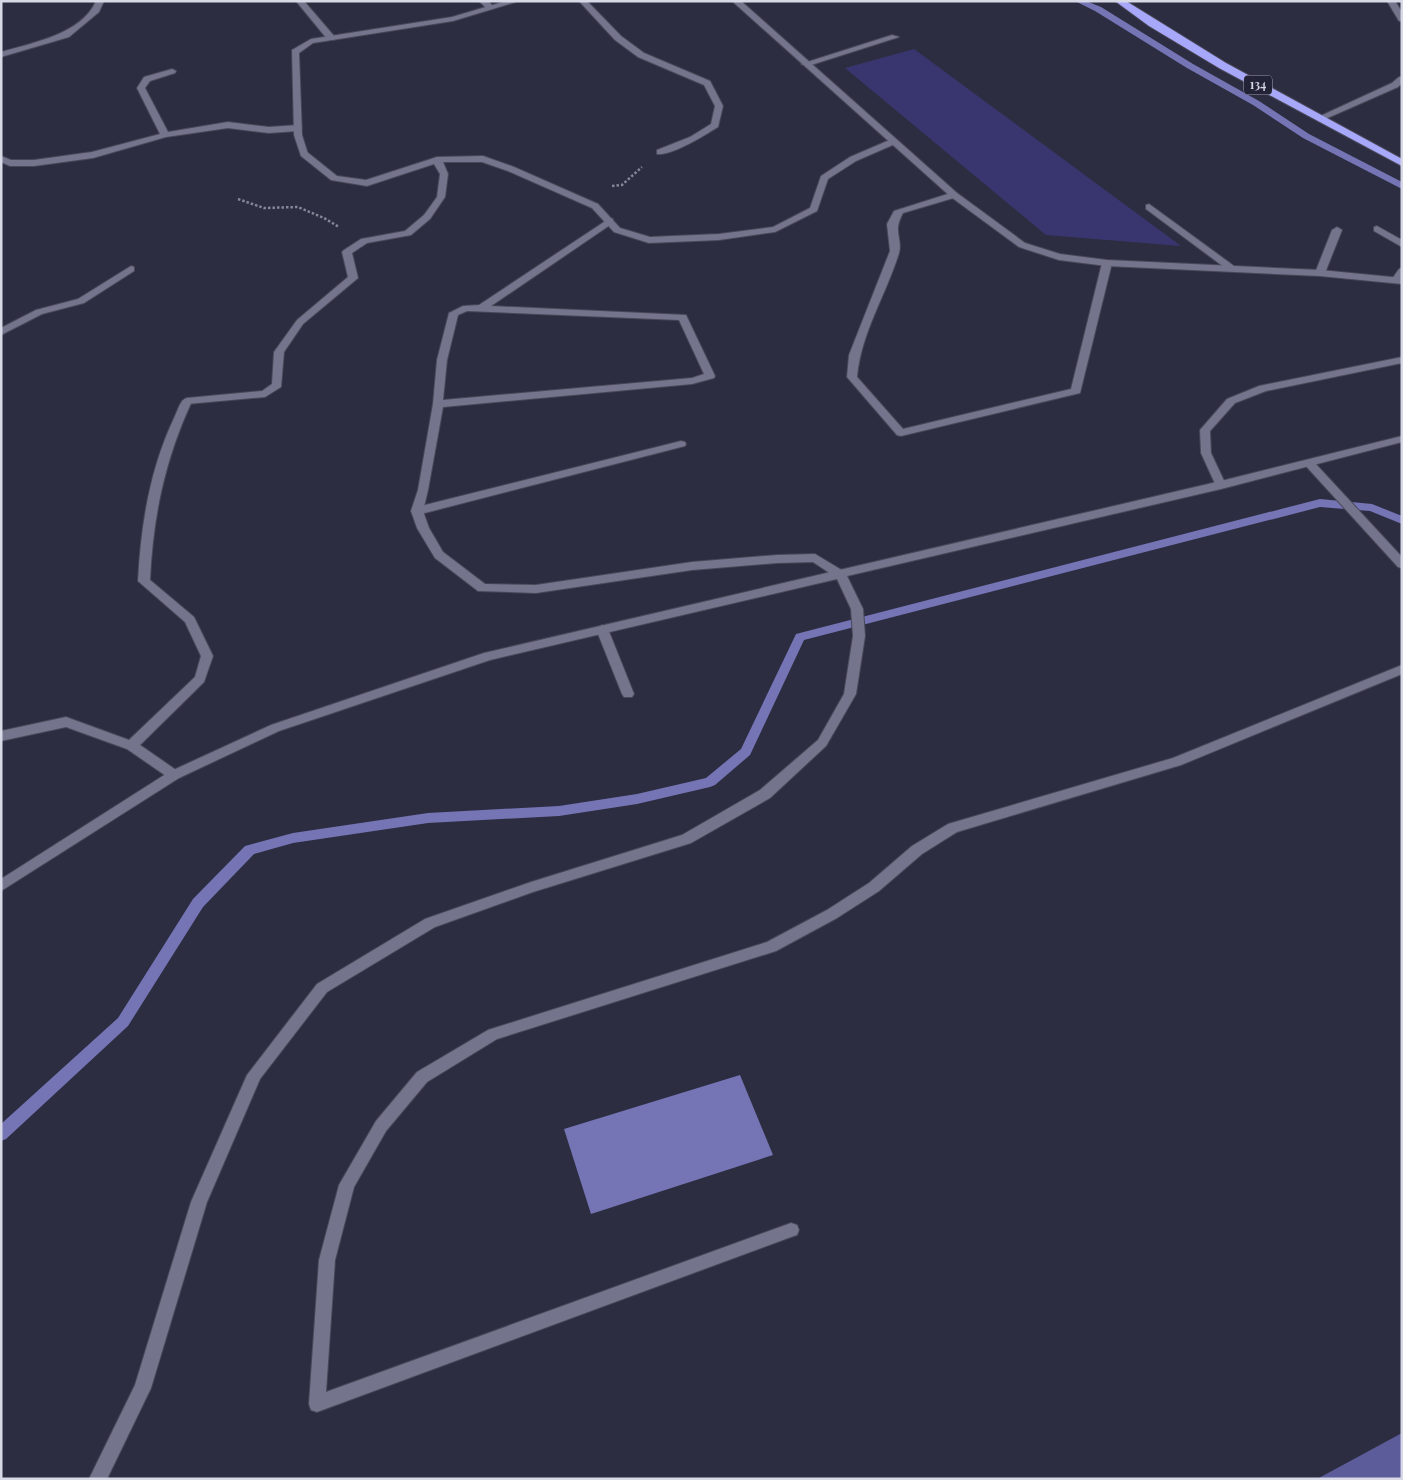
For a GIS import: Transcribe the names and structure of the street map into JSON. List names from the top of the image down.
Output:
{
  "streets": {
    "highway": ["134"]
  }
}
